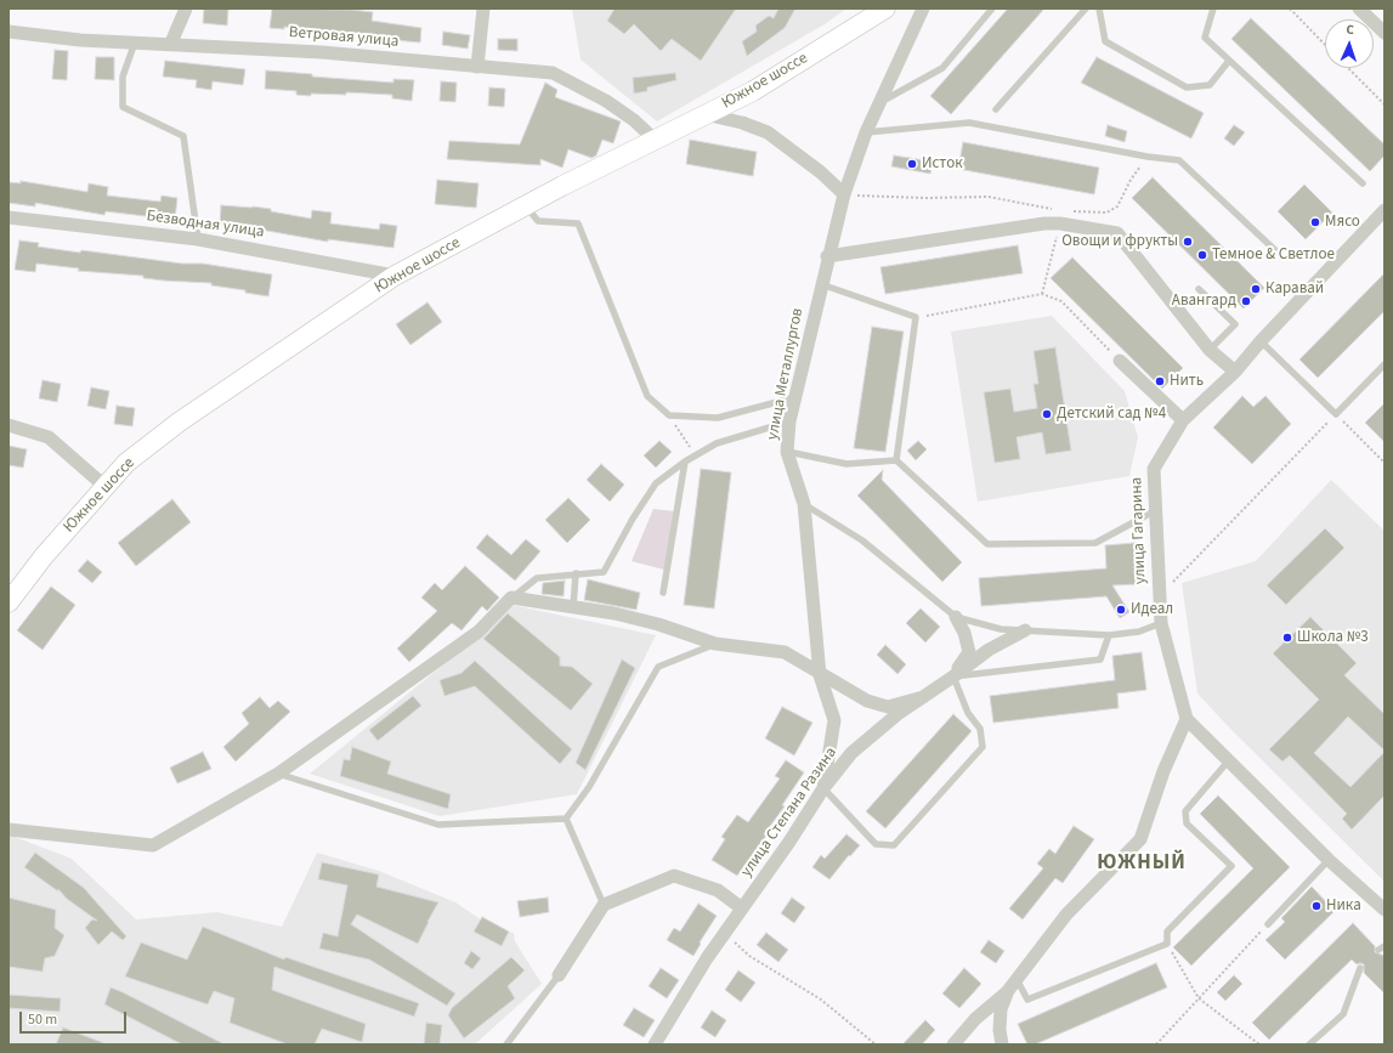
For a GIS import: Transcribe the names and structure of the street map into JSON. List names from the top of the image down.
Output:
{
  "streets": {
    "street": [
      "Ветровая улица",
      "Южное шоссе",
      "Безводная улица",
      "улица Металлургов",
      "улица Гагарина",
      "улица Степана Разина"
    ]
  },
  "crossings": [
    ["Ветровая улица", "Южное шоссе"],
    ["Южное шоссе", "Безводная улица"],
    ["улица Металлургов", "улица Степана Разина"]
  ],
  "districts": ["ЮЖНЫЙ"],
  "places": [
    "Исток",
    "Мясо",
    "Овощи и фрукты",
    "Темное & Светлое",
    "Каравай",
    "Авангард",
    "Нить",
    "Детский сад №4",
    "Идеал",
    "Школа №3",
    "Ника"
  ],
  "scale_bar": "50 m",
  "north": "top"
}
